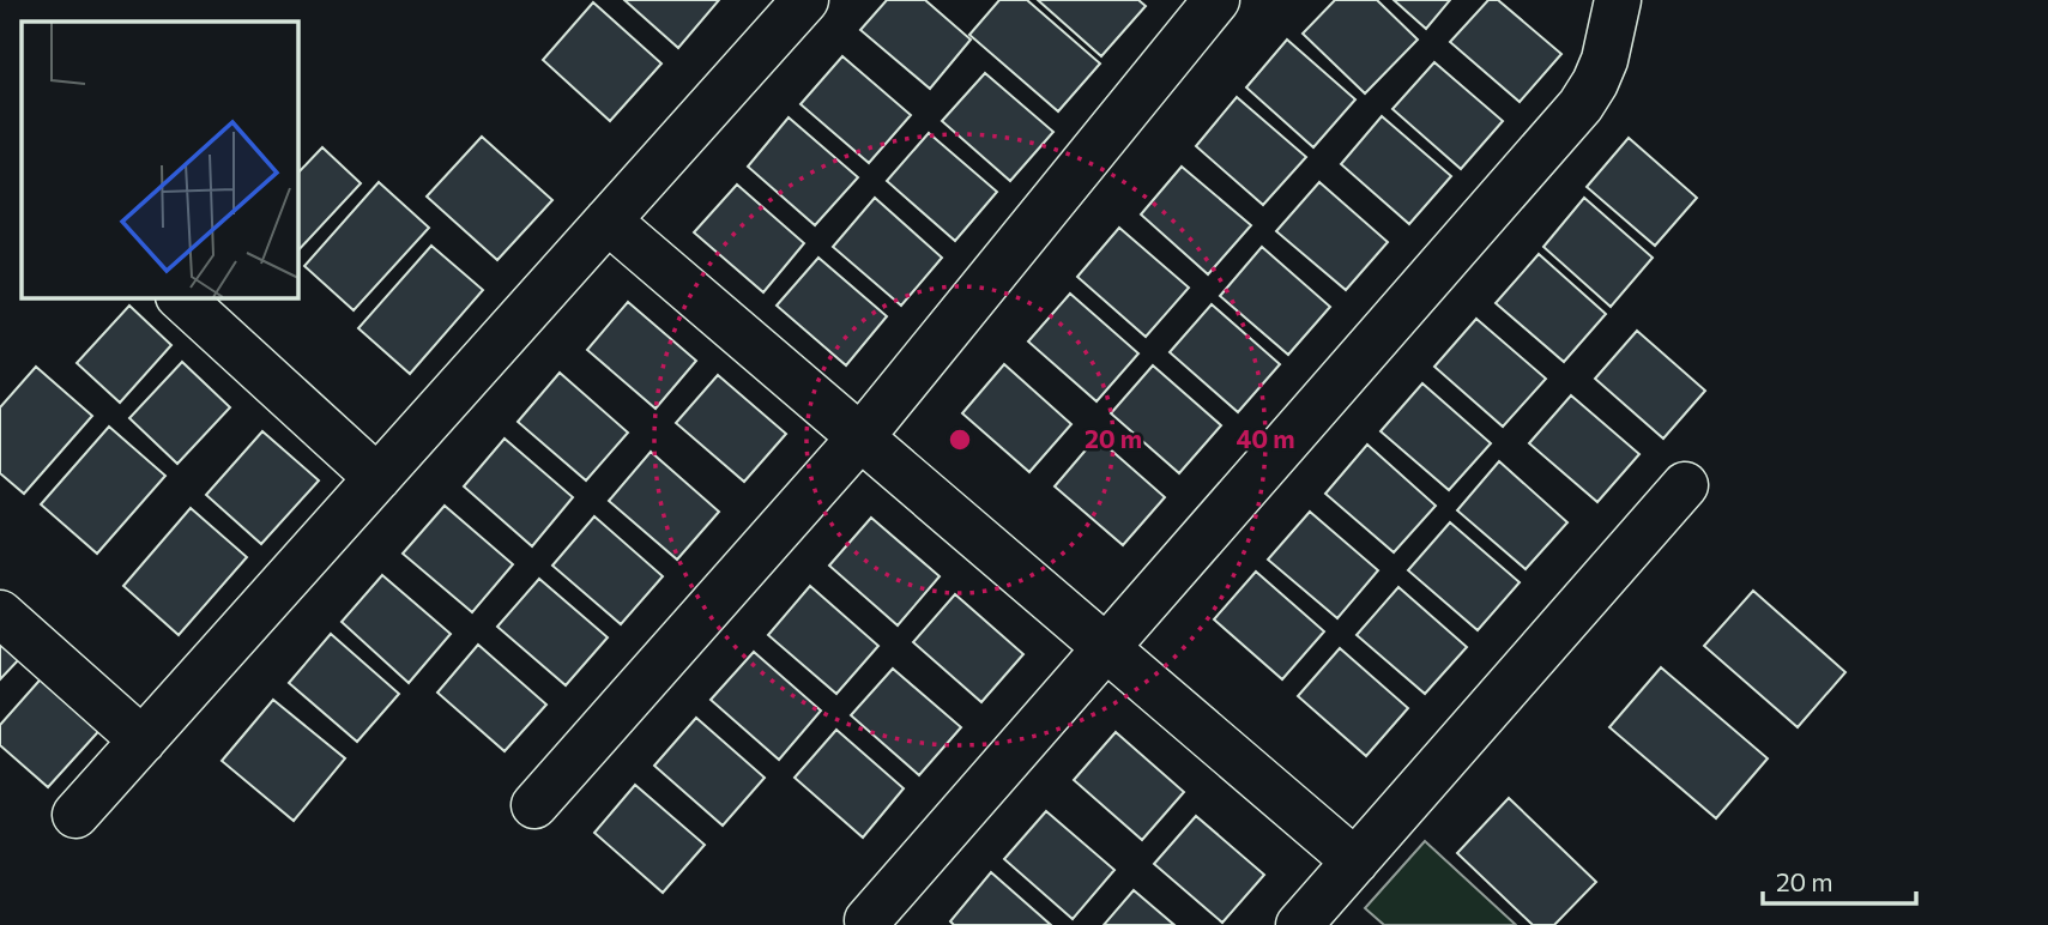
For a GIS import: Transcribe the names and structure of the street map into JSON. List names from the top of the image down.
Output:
{
  "scale_bar": "20 m",
  "rings": ["20 m", "40 m"]
}
